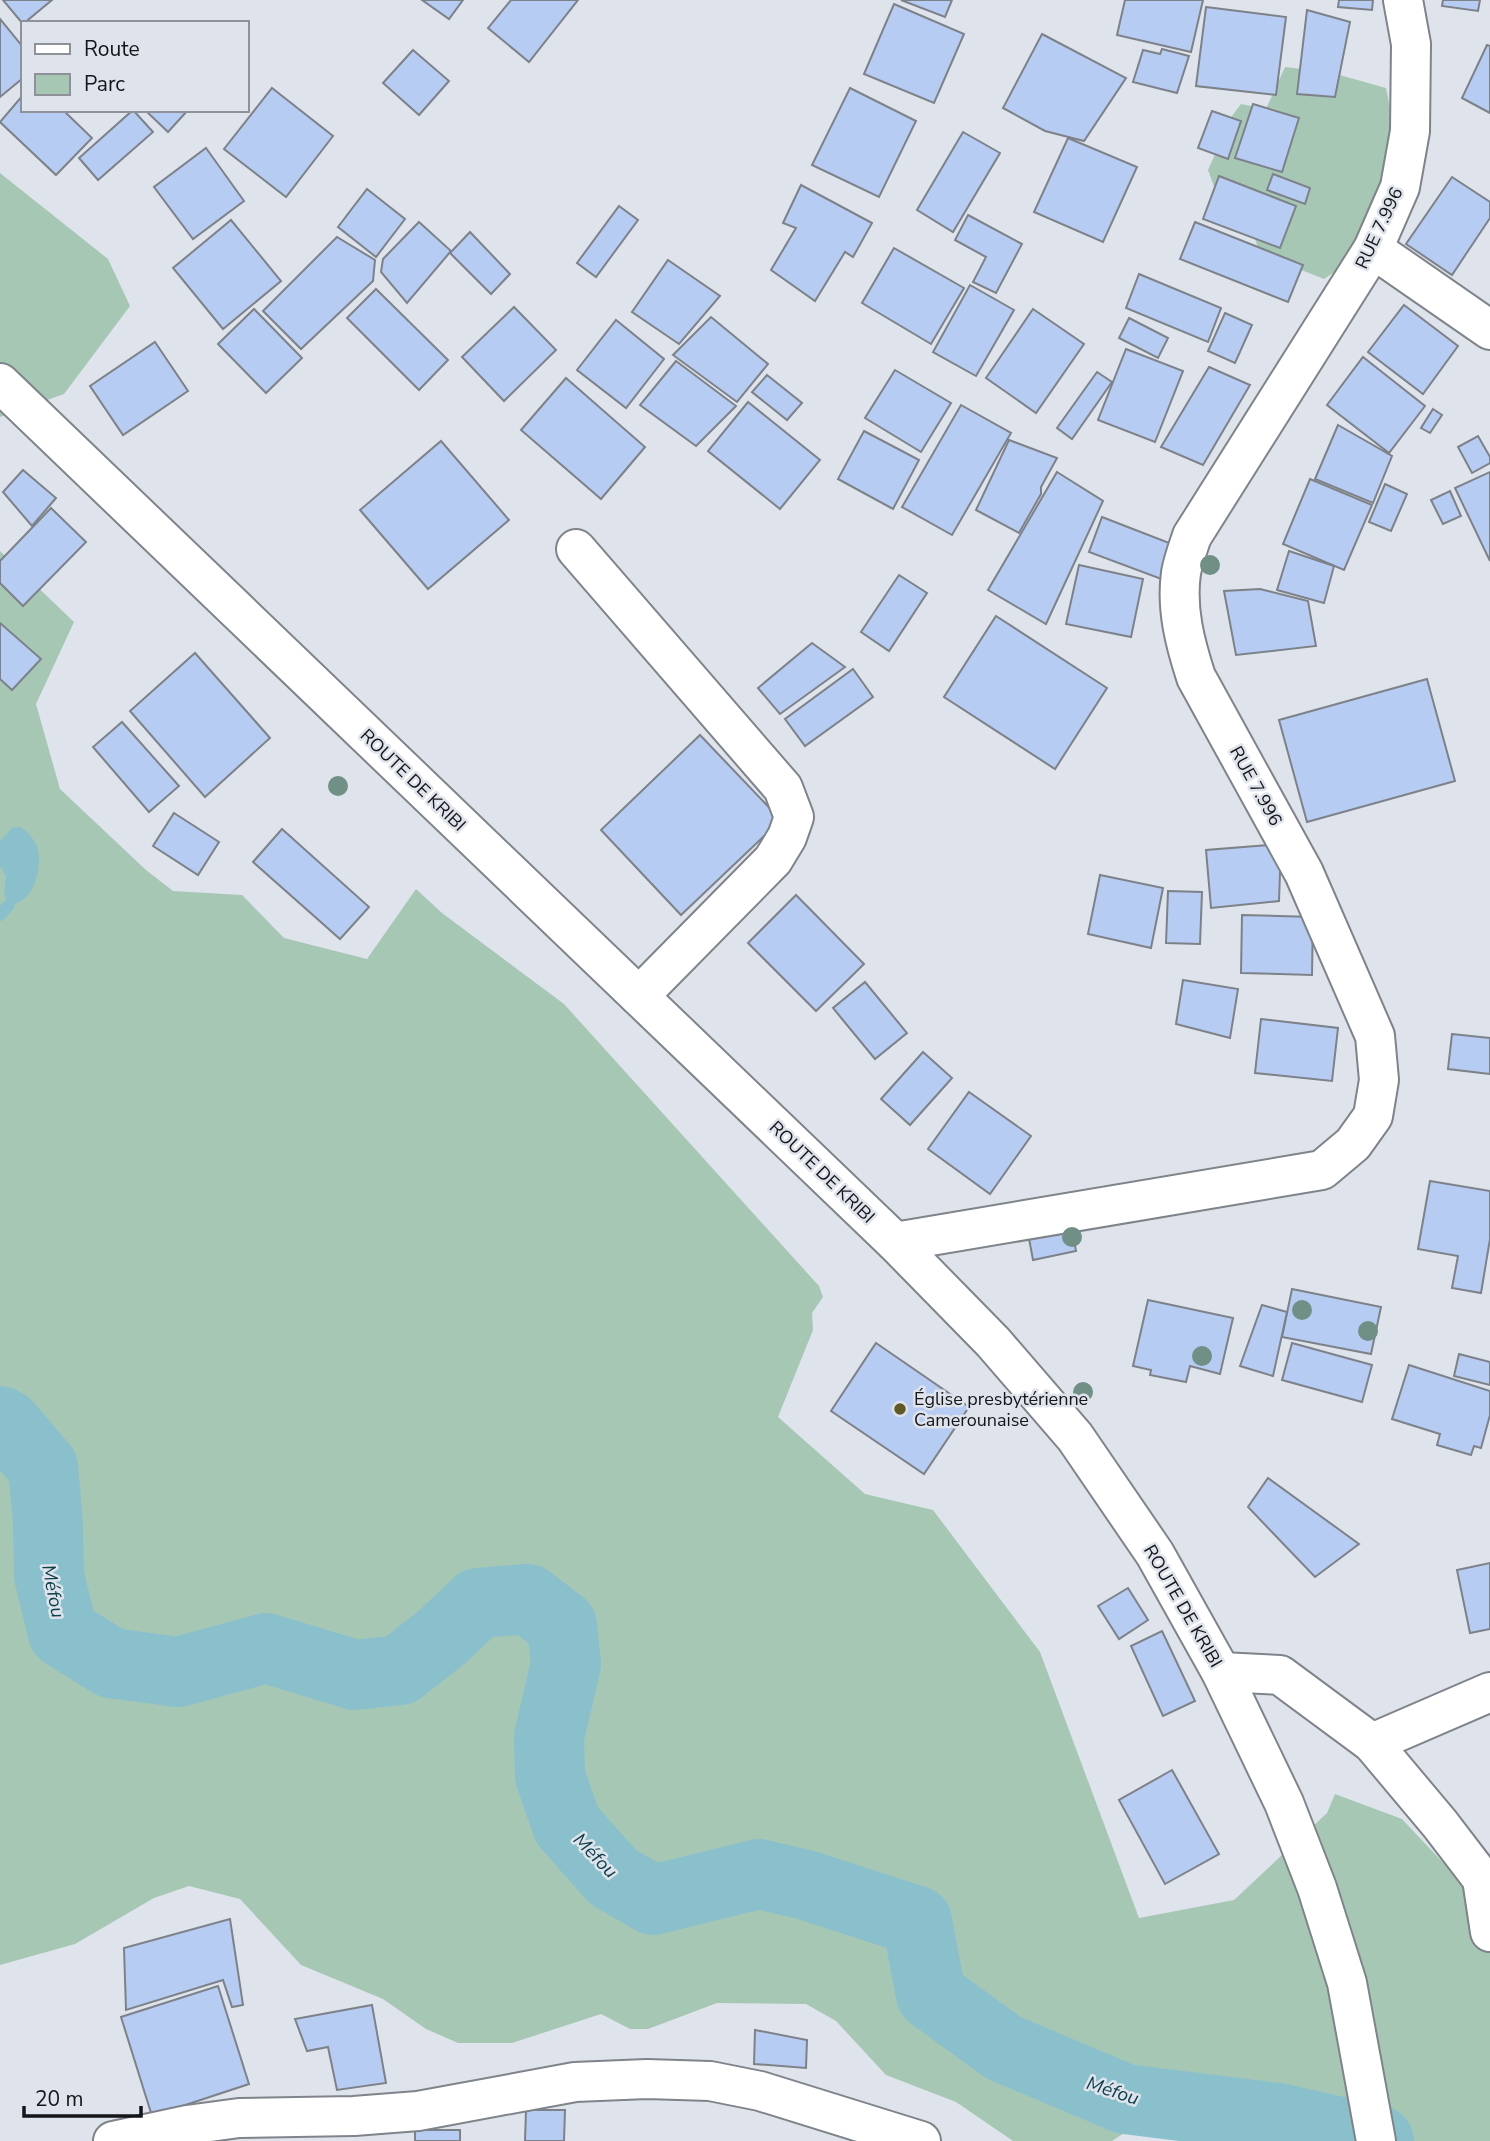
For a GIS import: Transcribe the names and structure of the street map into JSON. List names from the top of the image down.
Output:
{
  "streets": {
    "street": ["RUE 7.996", "ROUTE DE KRIBI"]
  },
  "crossings": [
    ["RUE 7.996", "ROUTE DE KRIBI"]
  ],
  "water": ["Méfou"],
  "places": ["Église presbytérienne Camerounaise"],
  "legend": ["Route", "Parc"],
  "scale_bar": "20 m"
}
